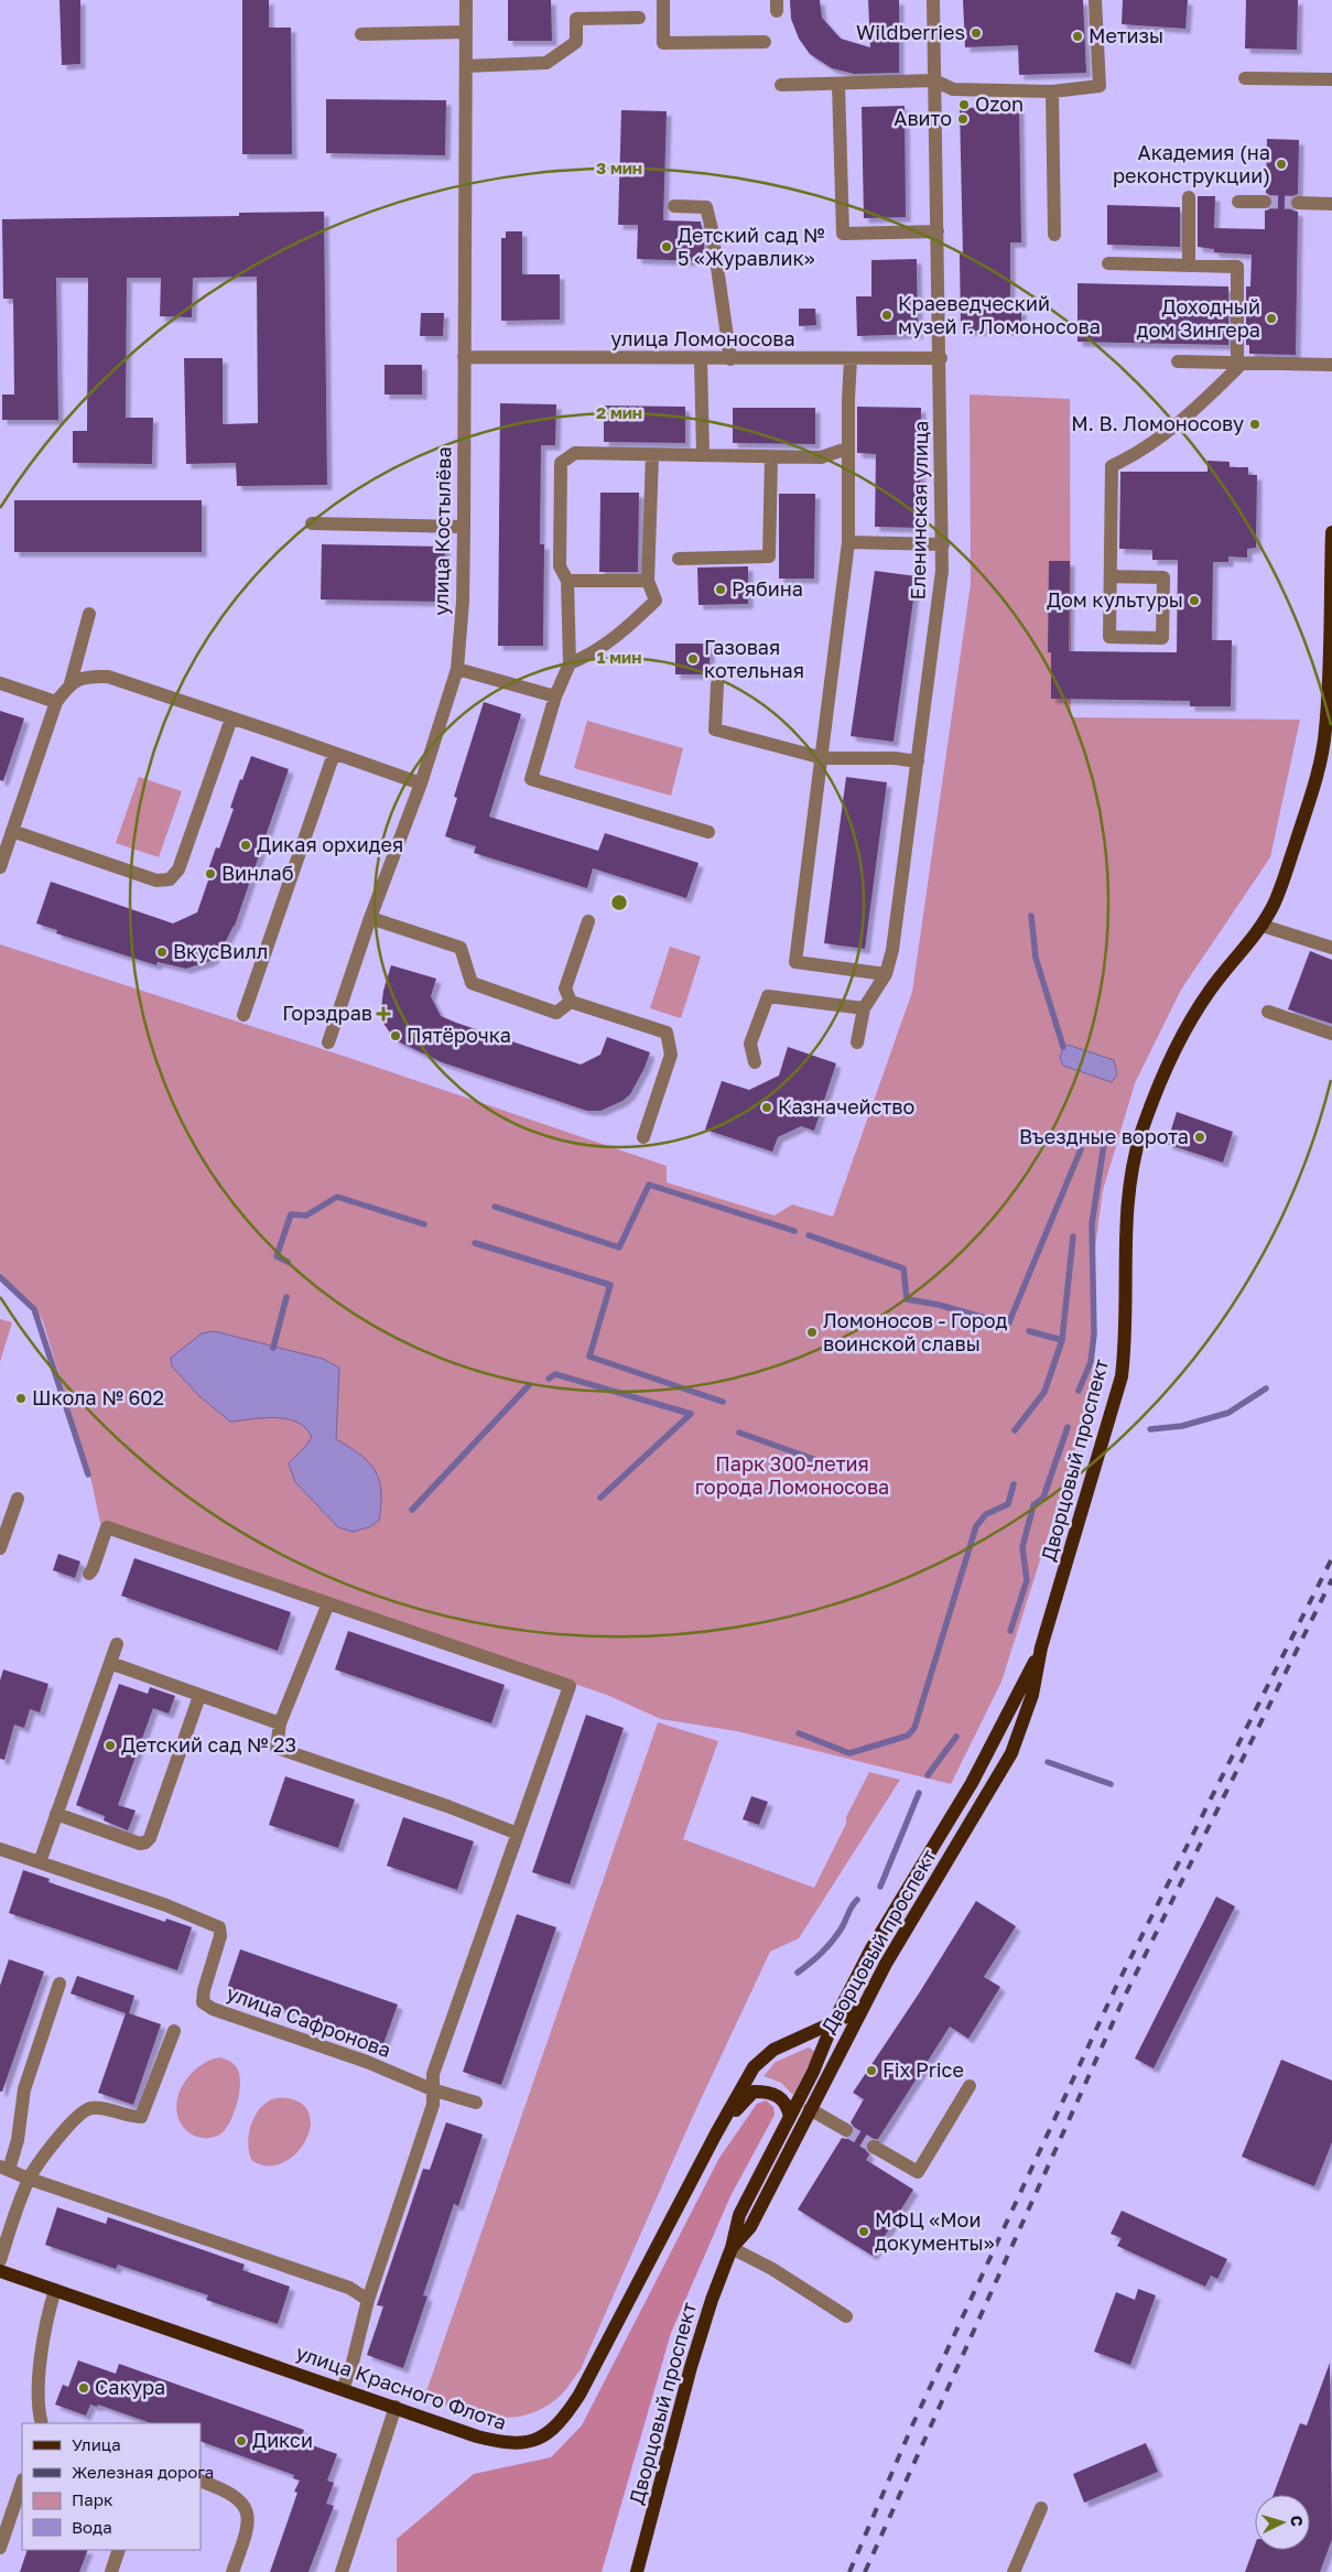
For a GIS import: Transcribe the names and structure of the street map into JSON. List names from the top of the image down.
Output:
{
  "streets": {
    "main road": ["Дворцовый проспект", "улица Красного Флота"],
    "street": [
      "улица Ломоносова",
      "Еленинская улица",
      "улица Костылёва",
      "улица Сафронова"
    ]
  },
  "crossings": [
    ["улица Ломоносова", "Еленинская улица"],
    ["улица Ломоносова", "улица Костылёва"],
    ["Дворцовый проспект", "улица Красного Флота"]
  ],
  "parks": ["Парк 300-летия города Ломоносова"],
  "places": {
    "other": [
      "Wildberries",
      "Метизы",
      "Ozon",
      "Авито",
      "Академия (на реконструкции)",
      "Детский сад № 5 «Журавлик»",
      "Краеведческий музей г. Ломоносова",
      "Доходный дом Зингера",
      "М. В. Ломоносову",
      "Рябина",
      "Дом культуры",
      "Газовая котельная",
      "Дикая орхидея",
      "Винлаб",
      "ВкусВилл",
      "Пятёрочка",
      "Казначейство",
      "Въездные ворота",
      "Ломоносов - Город воинской славы",
      "Школа № 602",
      "Детский сад № 23",
      "Fix Price",
      "МФЦ «Мои документы»",
      "Сакура",
      "Дикси"
    ],
    "health": ["Горздрав"]
  },
  "legend": [
    "Улица",
    "Железная дорога",
    "Парк",
    "Вода"
  ],
  "north": "right",
  "rings": ["3 мин", "2 мин", "1 мин"]
}
